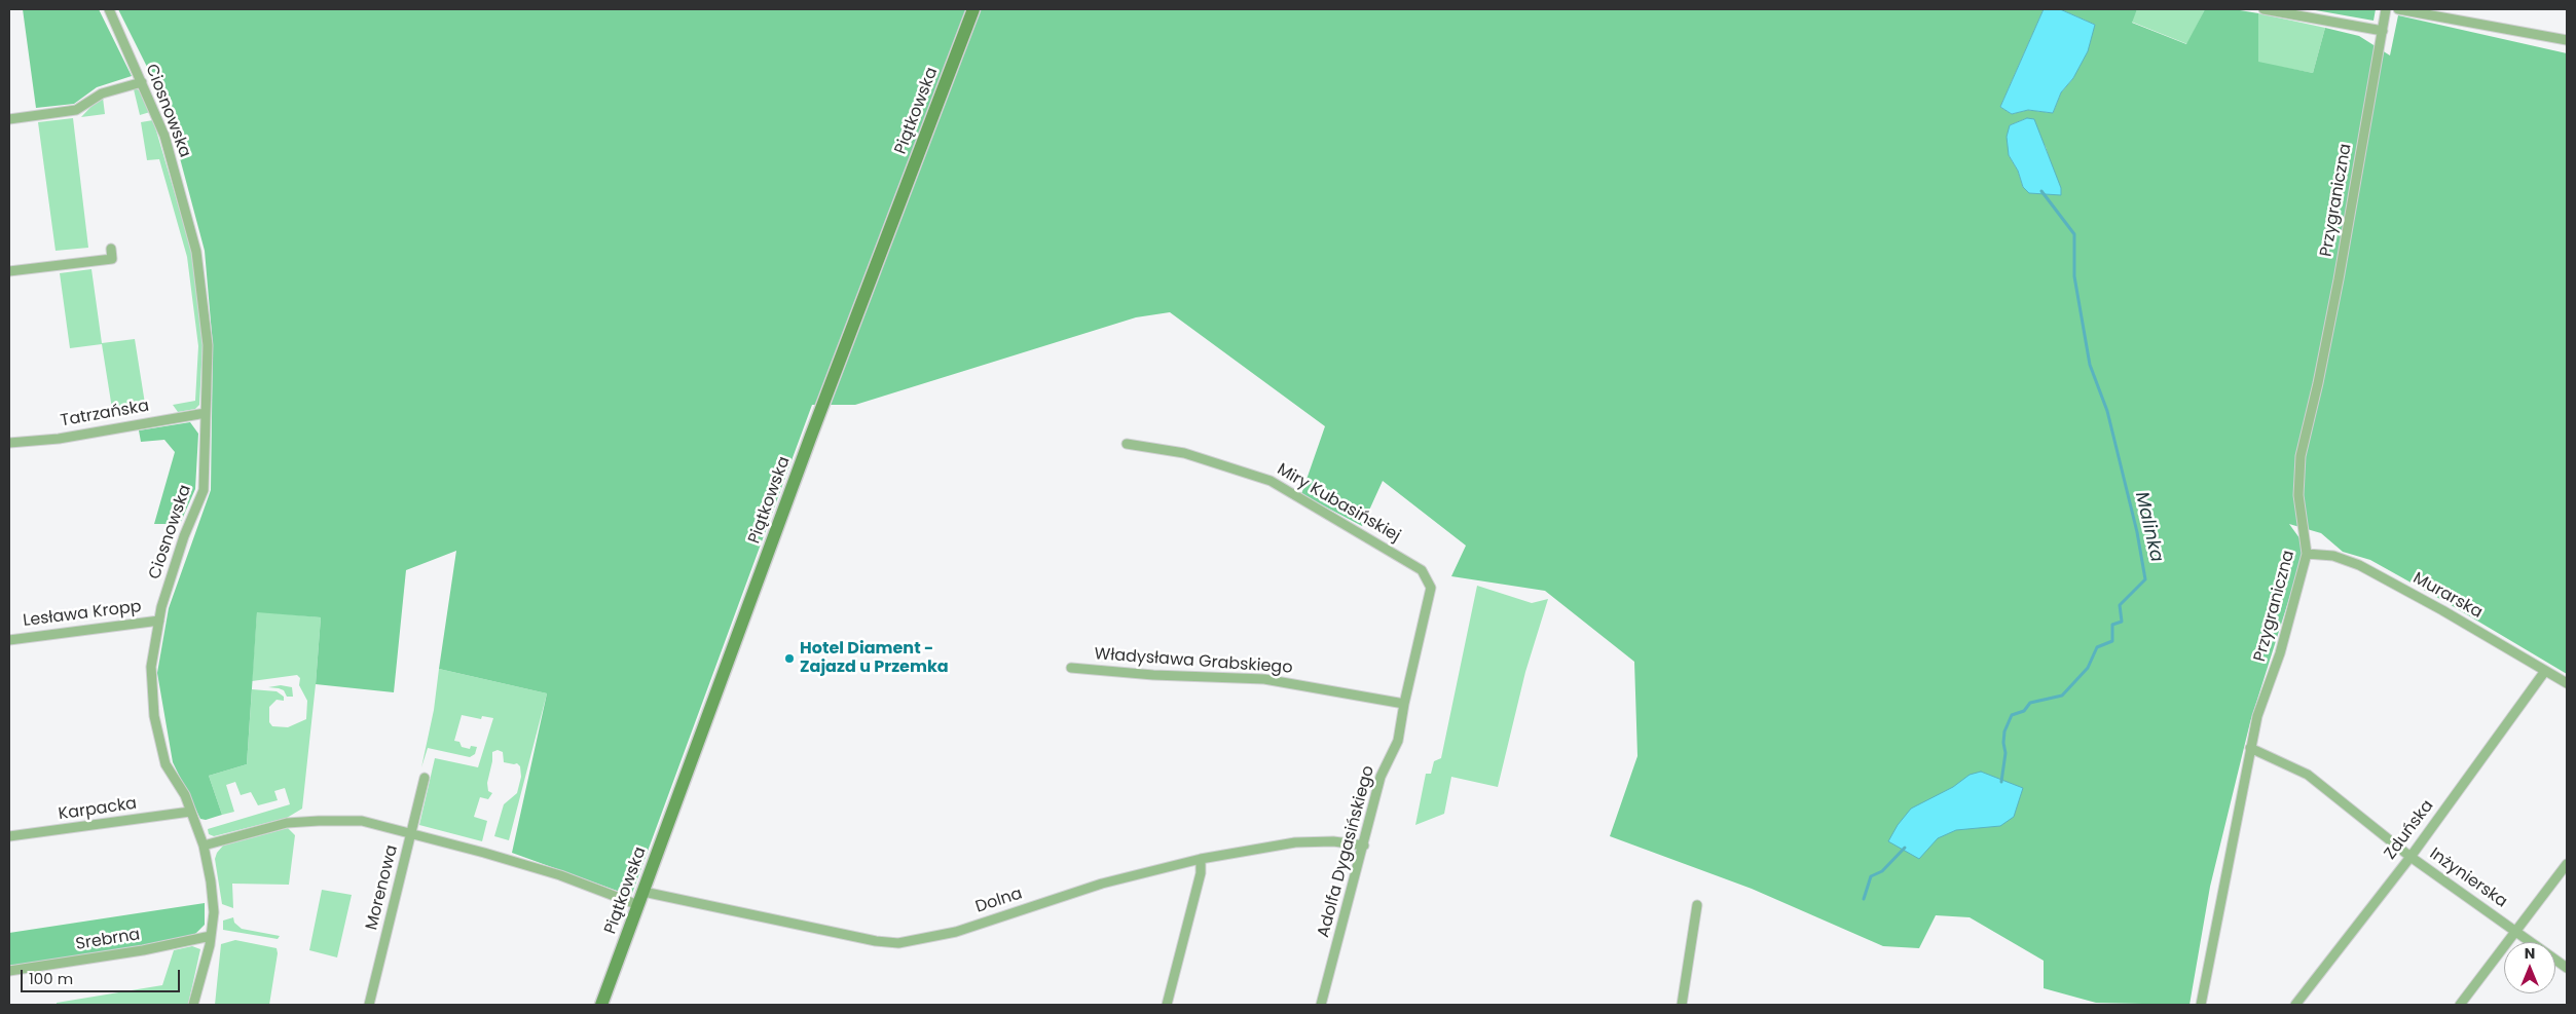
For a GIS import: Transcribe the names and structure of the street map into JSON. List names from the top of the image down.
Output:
{
  "streets": {
    "main road": ["Piątkowska"],
    "street": [
      "Ciosnowska",
      "Przygraniczna",
      "Tatrzańska",
      "Miry Kubasińskiej",
      "Murarska",
      "Lesława Kropp",
      "Władysława Grabskiego",
      "Karpacka",
      "Zduńska",
      "Adolfa Dygasińskiego",
      "Inżynierska",
      "Morenowa",
      "Dolna",
      "Srebrna"
    ]
  },
  "crossings": [
    ["Ciosnowska", "Tatrzańska"],
    ["Ciosnowska", "Lesława Kropp"],
    ["Ciosnowska", "Karpacka"],
    ["Ciosnowska", "Srebrna"],
    ["Piątkowska", "Dolna"],
    ["Przygraniczna", "Murarska"],
    ["Przygraniczna", "Inżynierska"],
    ["Miry Kubasińskiej", "Adolfa Dygasińskiego"],
    ["Murarska", "Zduńska"],
    ["Władysława Grabskiego", "Adolfa Dygasińskiego"],
    ["Zduńska", "Inżynierska"],
    ["Adolfa Dygasińskiego", "Dolna"]
  ],
  "water": ["Malinka"],
  "places": ["Hotel Diament - Zajazd u Przemka"],
  "scale_bar": "100 m",
  "north": "top"
}
